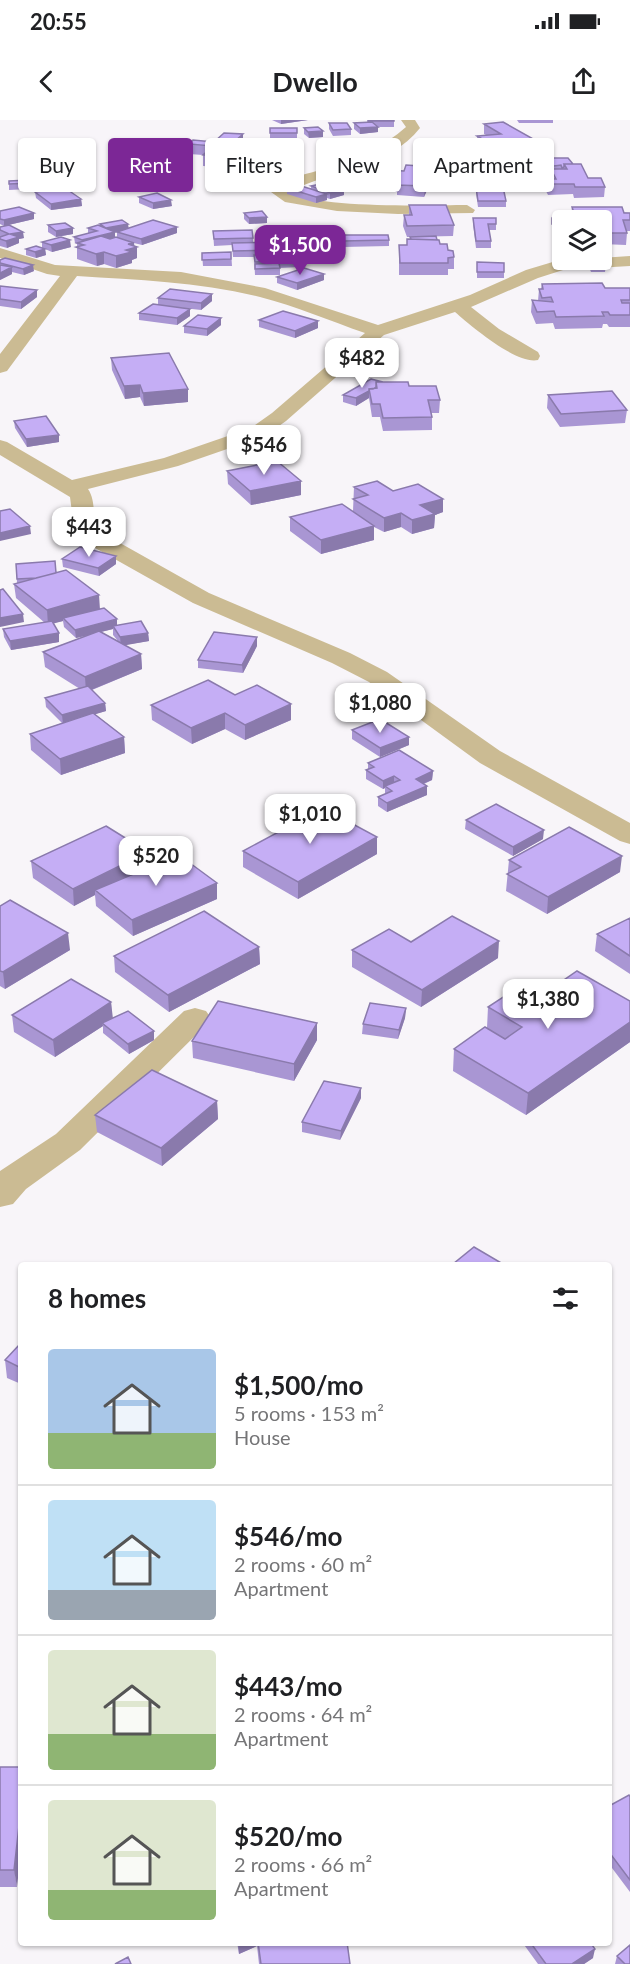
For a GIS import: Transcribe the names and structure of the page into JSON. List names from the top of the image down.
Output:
{
  "page": {
    "status": "20:55",
    "header": "Dwello",
    "chip": [
      "Buy",
      "Rent",
      "Filters",
      "New",
      "Apartment"
    ],
    "price": [
      "$1,500",
      "$482",
      "$546",
      "$443",
      "$1,080",
      "$1,010",
      "$520",
      "$1,380"
    ],
    "heading": "8 homes",
    "list": [
      {
        "name": "$1,500/mo",
        "note": "5 rooms · 153 m² · House"
      },
      {
        "name": "$546/mo",
        "note": "2 rooms · 60 m² · Apartment"
      },
      {
        "name": "$443/mo",
        "note": "2 rooms · 64 m² · Apartment"
      },
      {
        "name": "$520/mo",
        "note": "2 rooms · 66 m² · Apartment"
      }
    ]
  }
}
